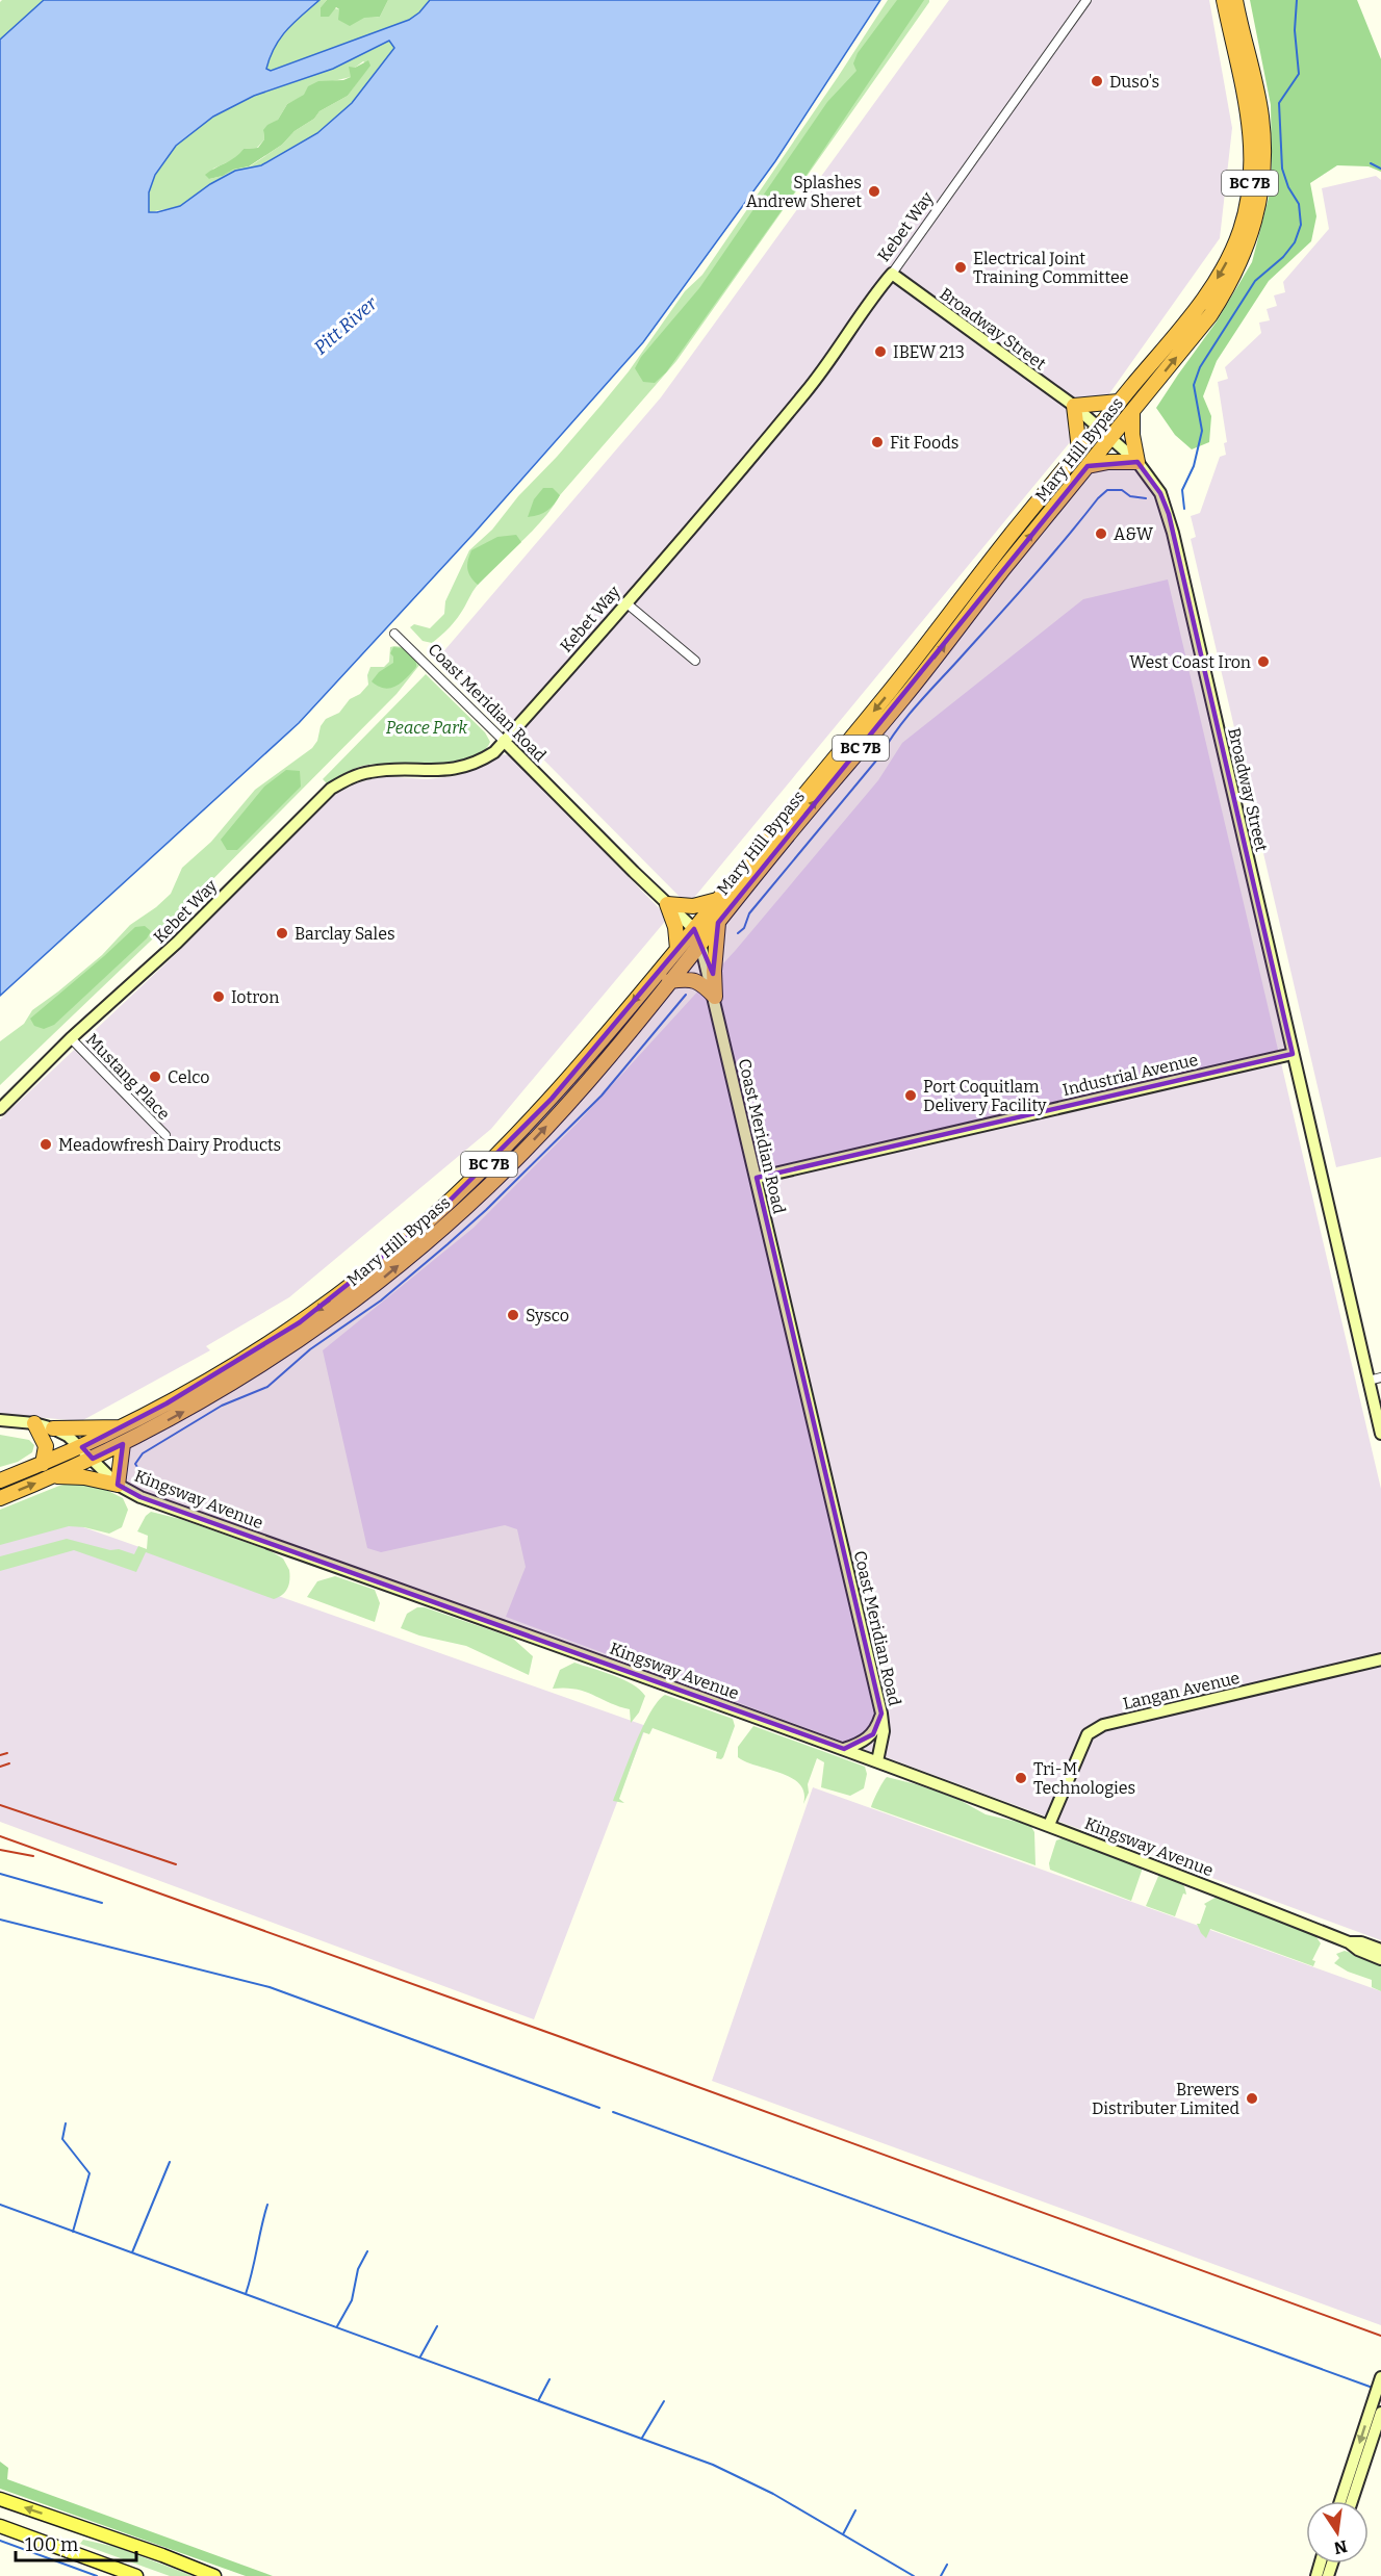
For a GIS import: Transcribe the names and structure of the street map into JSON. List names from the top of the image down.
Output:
{
  "streets": {
    "highway": ["BC 7B", "Mary Hill Bypass"],
    "street": [
      "Kebet Way",
      "Broadway Street",
      "Coast Meridian Road",
      "Industrial Avenue",
      "Mustang Place",
      "Kingsway Avenue",
      "Langan Avenue"
    ]
  },
  "crossings": [
    ["Kebet Way", "Broadway Street"],
    ["Kebet Way", "Coast Meridian Road"],
    ["Kebet Way", "Mustang Place"],
    ["Broadway Street", "Mary Hill Bypass"],
    ["Broadway Street", "Industrial Avenue"],
    ["Mary Hill Bypass", "Coast Meridian Road"],
    ["Mary Hill Bypass", "Kingsway Avenue"],
    ["Coast Meridian Road", "Industrial Avenue"],
    ["Coast Meridian Road", "Kingsway Avenue"],
    ["Kingsway Avenue", "Langan Avenue"]
  ],
  "water": ["Pitt River"],
  "parks": ["Peace Park"],
  "places": [
    "Duso's",
    "Splashes Andrew Sheret",
    "Electrical Joint Training Committee",
    "IBEW 213",
    "Fit Foods",
    "A&W",
    "West Coast Iron",
    "Barclay Sales",
    "Iotron",
    "Celco",
    "Port Coquitlam Delivery Facility",
    "Meadowfresh Dairy Products",
    "Sysco",
    "Tri-M Technologies",
    "Brewers Distributer Limited"
  ],
  "scale_bar": "100 m",
  "north": "bottom"
}
